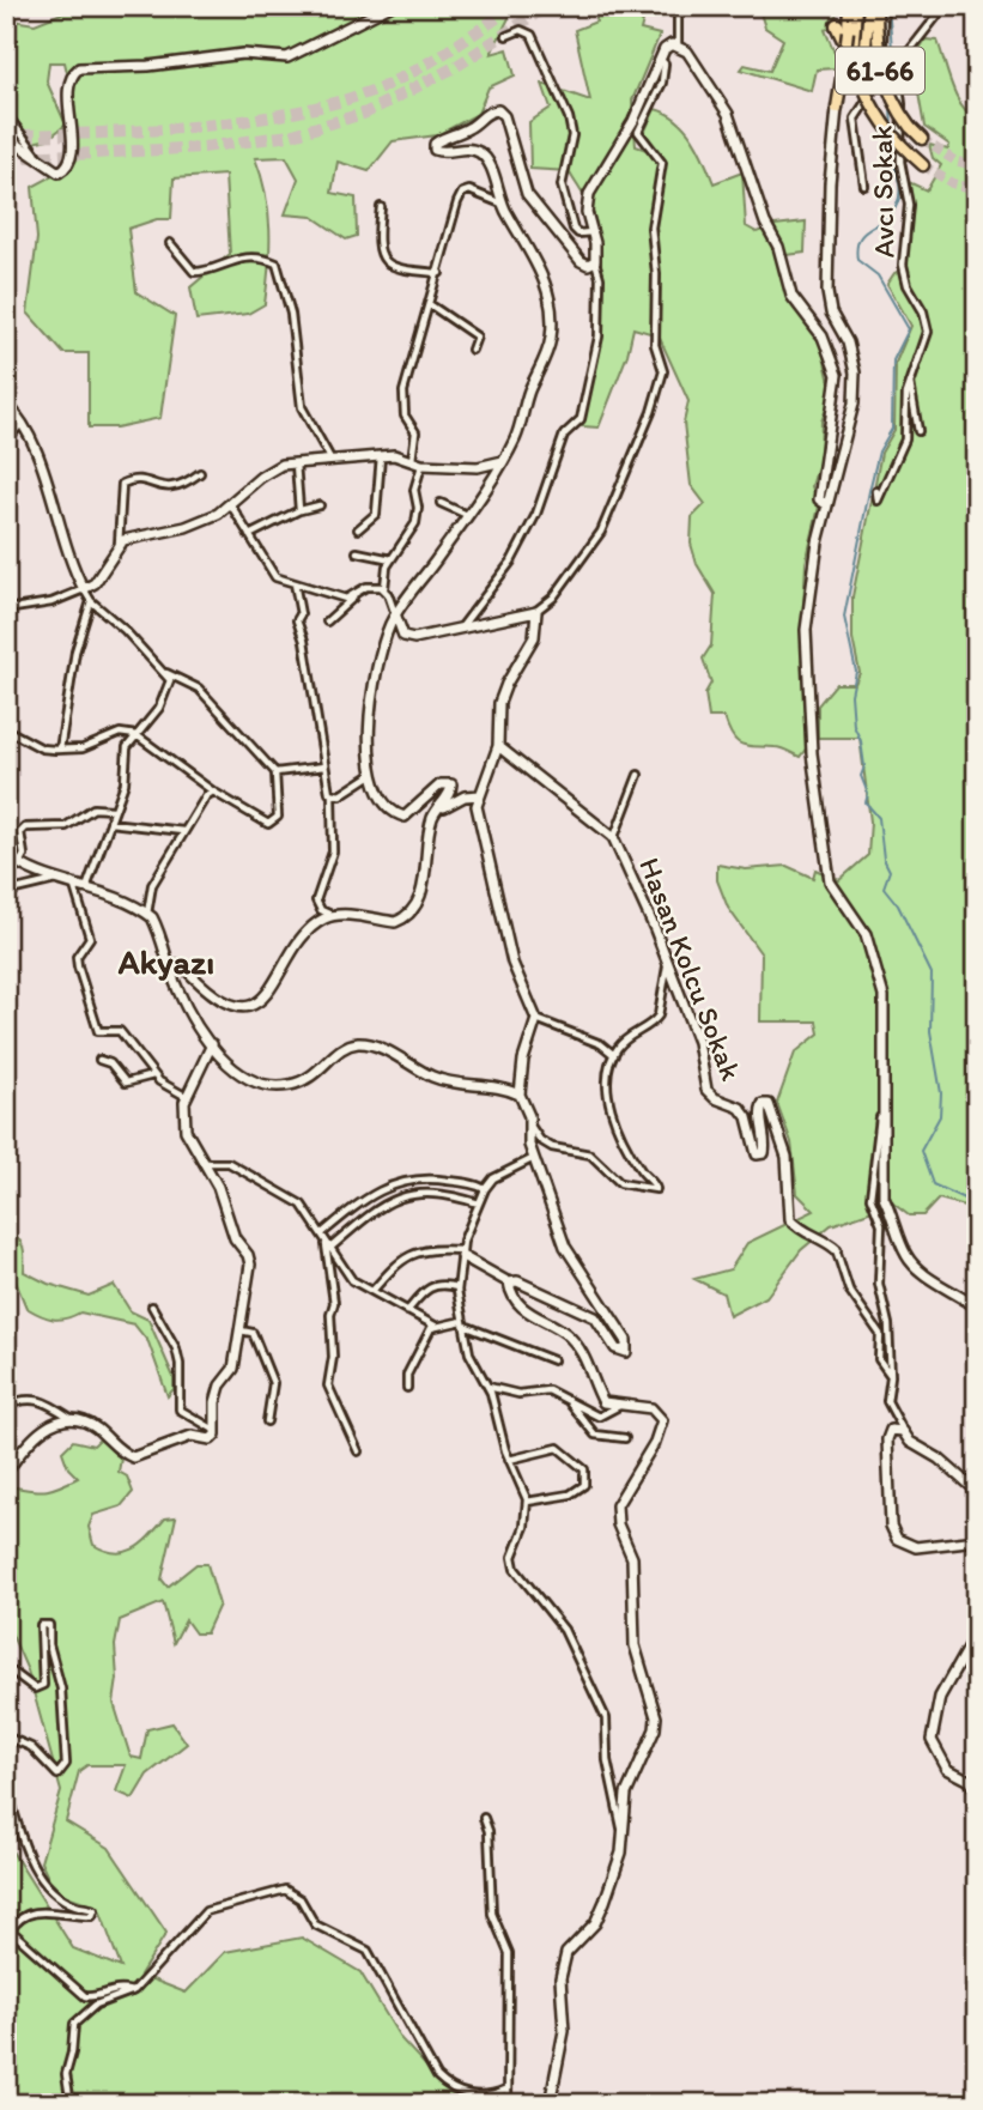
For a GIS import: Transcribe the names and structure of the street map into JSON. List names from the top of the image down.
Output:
{
  "streets": {
    "main road": ["61-66", "Hasan Kolcu Sokak"],
    "street": ["Avcı Sokak"]
  },
  "districts": ["Akyazı"]
}
